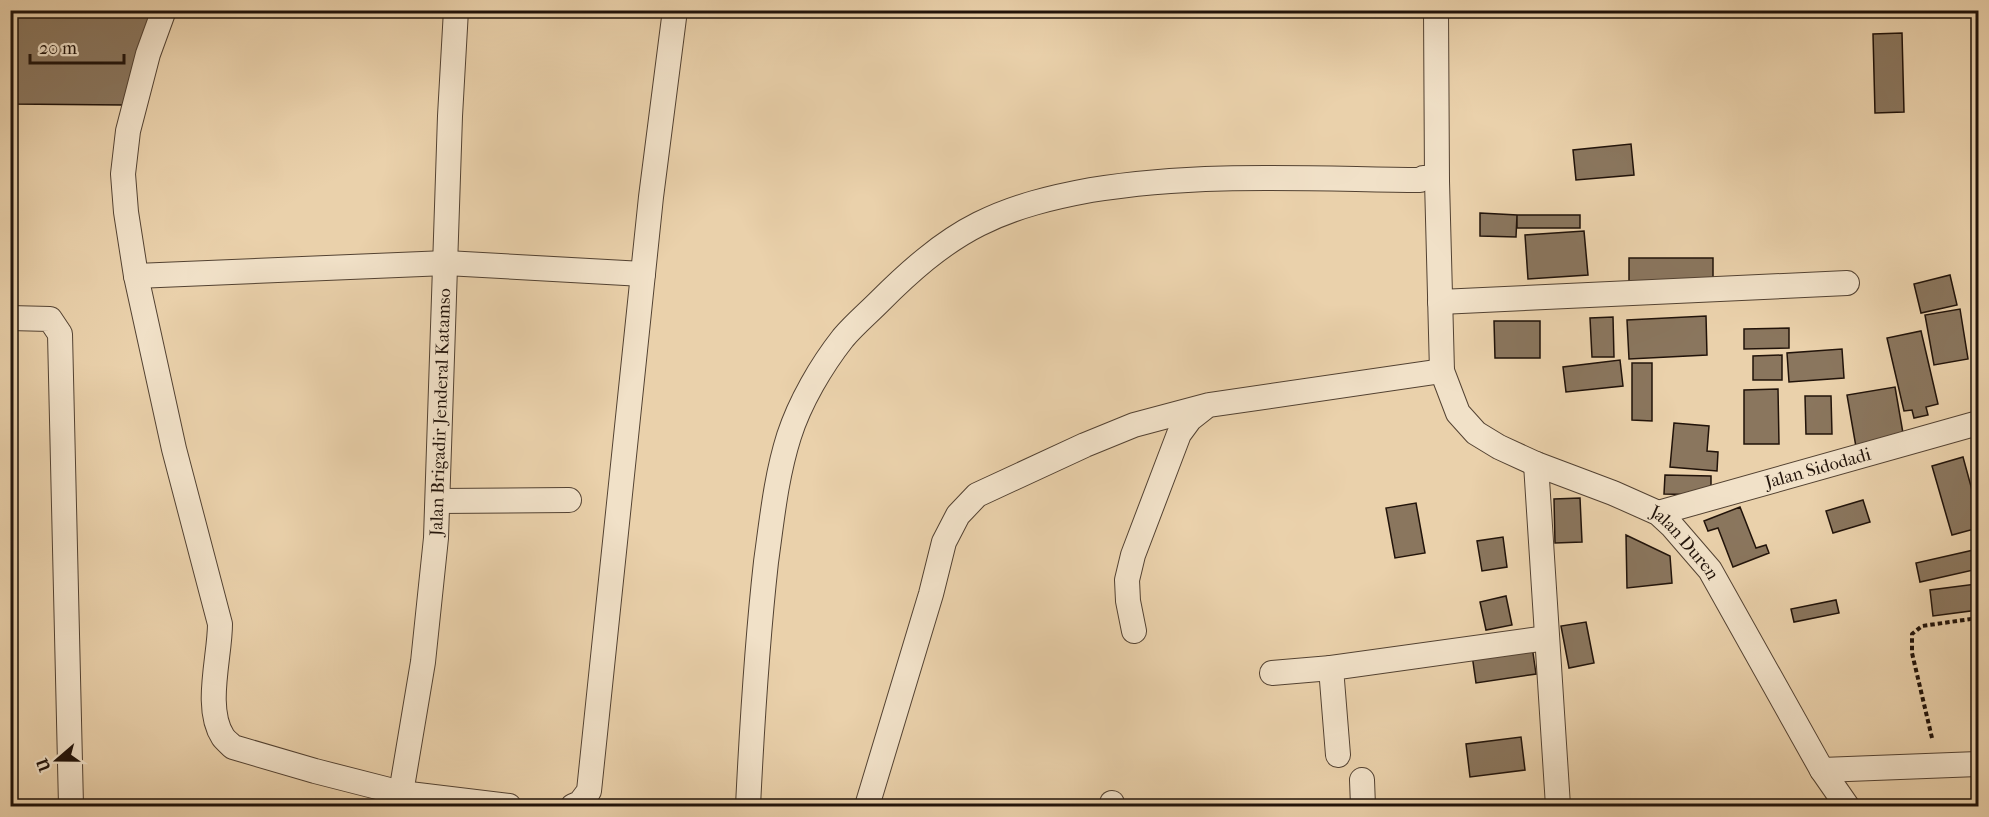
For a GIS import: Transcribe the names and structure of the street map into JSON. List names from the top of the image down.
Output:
{
  "streets": {
    "street": ["Jalan Brigadir Jenderal Katamso", "Jalan Sidodadi", "Jalan Duren"]
  },
  "crossings": [
    ["Jalan Sidodadi", "Jalan Duren"]
  ],
  "scale_bar": "20 m",
  "north": "left"
}
